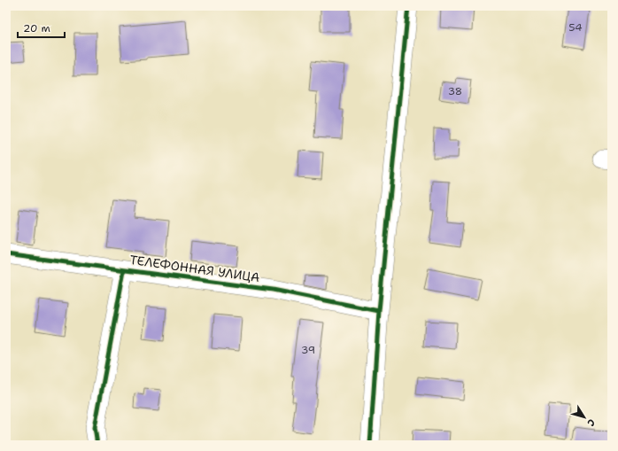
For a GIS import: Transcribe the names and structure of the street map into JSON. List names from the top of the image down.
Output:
{
  "streets": {
    "street": ["ТЕЛЕФОННАЯ УЛИЦА"]
  },
  "house_numbers": ["54", "38", "39"],
  "scale_bar": "20 m",
  "north": "bottom right"
}
